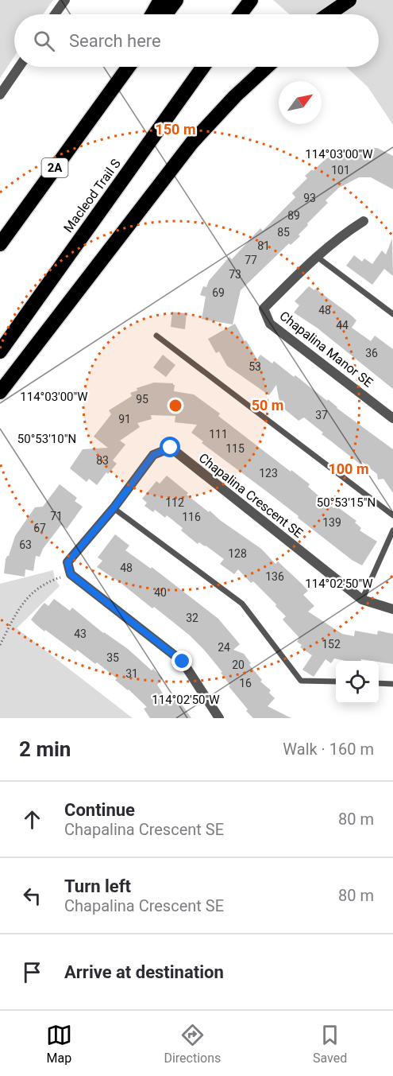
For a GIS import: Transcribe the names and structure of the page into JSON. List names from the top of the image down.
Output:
{
  "streets": {
    "highway": ["2A", "Macleod Trail S"],
    "street": ["Chapalina Manor SE", "Chapalina Crescent SE"]
  },
  "house_numbers": [
    "101",
    "93",
    "89",
    "85",
    "81",
    "77",
    "73",
    "69",
    "48",
    "44",
    "36",
    "53",
    "95",
    "37",
    "91",
    "111",
    "115",
    "83",
    "123",
    "112",
    "71",
    "116",
    "139",
    "67",
    "63",
    "128",
    "48",
    "136",
    "40",
    "32",
    "43",
    "152",
    "24",
    "35",
    "20",
    "31",
    "16"
  ],
  "north": "top right",
  "page": {
    "search": "Search here",
    "heading": ["2 min", "Walk · 160 m"],
    "list": [
      ["Continue", "Chapalina Crescent SE", "80 m"],
      ["Turn left", "Chapalina Crescent SE", "80 m"],
      "Arrive at destination"
    ],
    "nav": ["Map", "Directions", "Saved"]
  },
  "coordinates": [
    "114°03'00\"W",
    "50°53'10\"N",
    "50°53'15\"N",
    "114°02'50\"W"
  ],
  "rings": ["150 m", "50 m", "100 m"]
}
